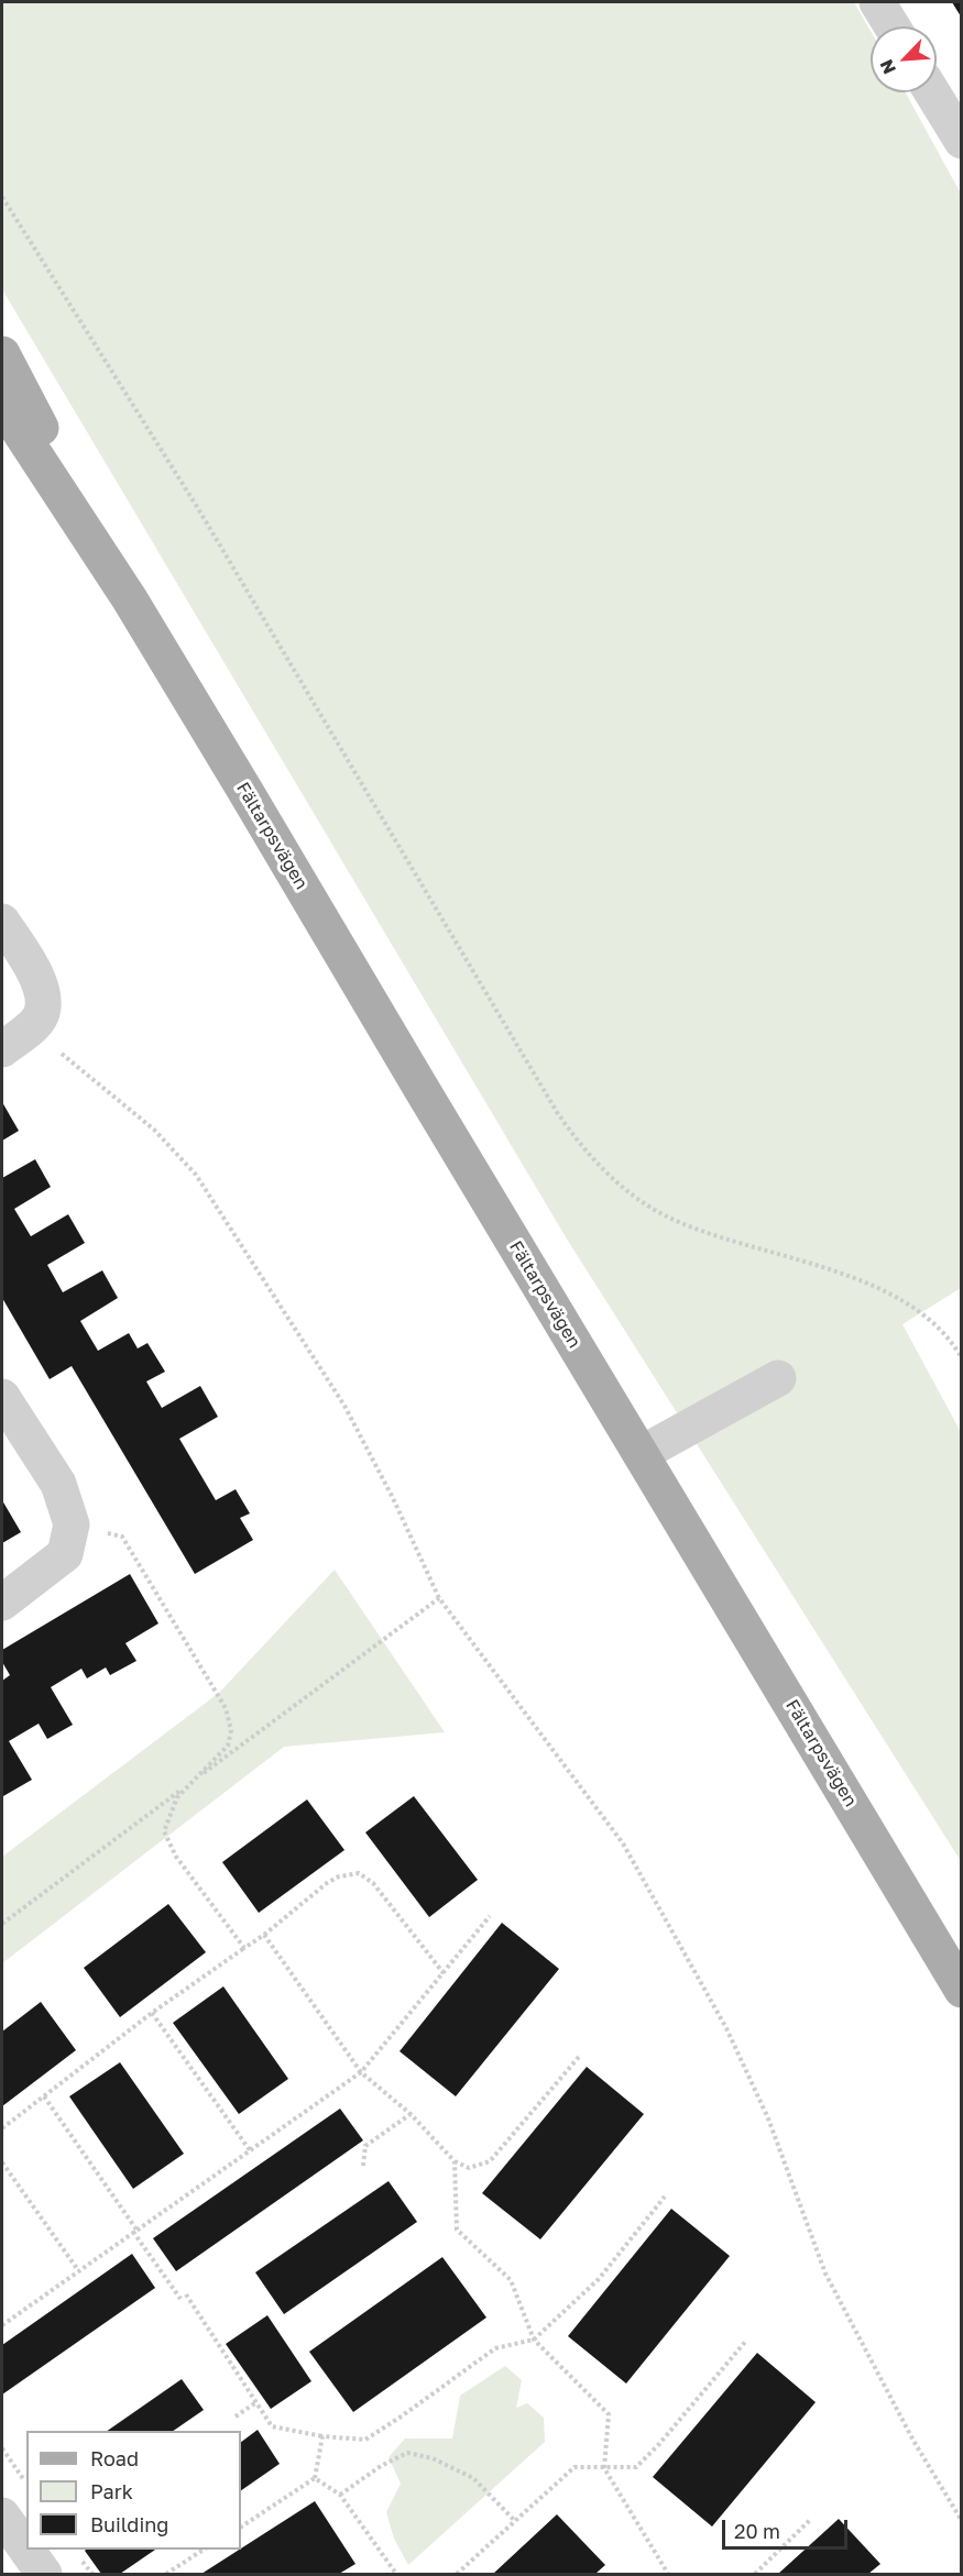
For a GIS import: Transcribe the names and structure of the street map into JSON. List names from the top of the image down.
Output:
{
  "streets": {
    "main road": ["Fältarpsvägen"]
  },
  "legend": ["Road", "Park", "Building"],
  "scale_bar": "20 m",
  "north": "bottom left"
}
